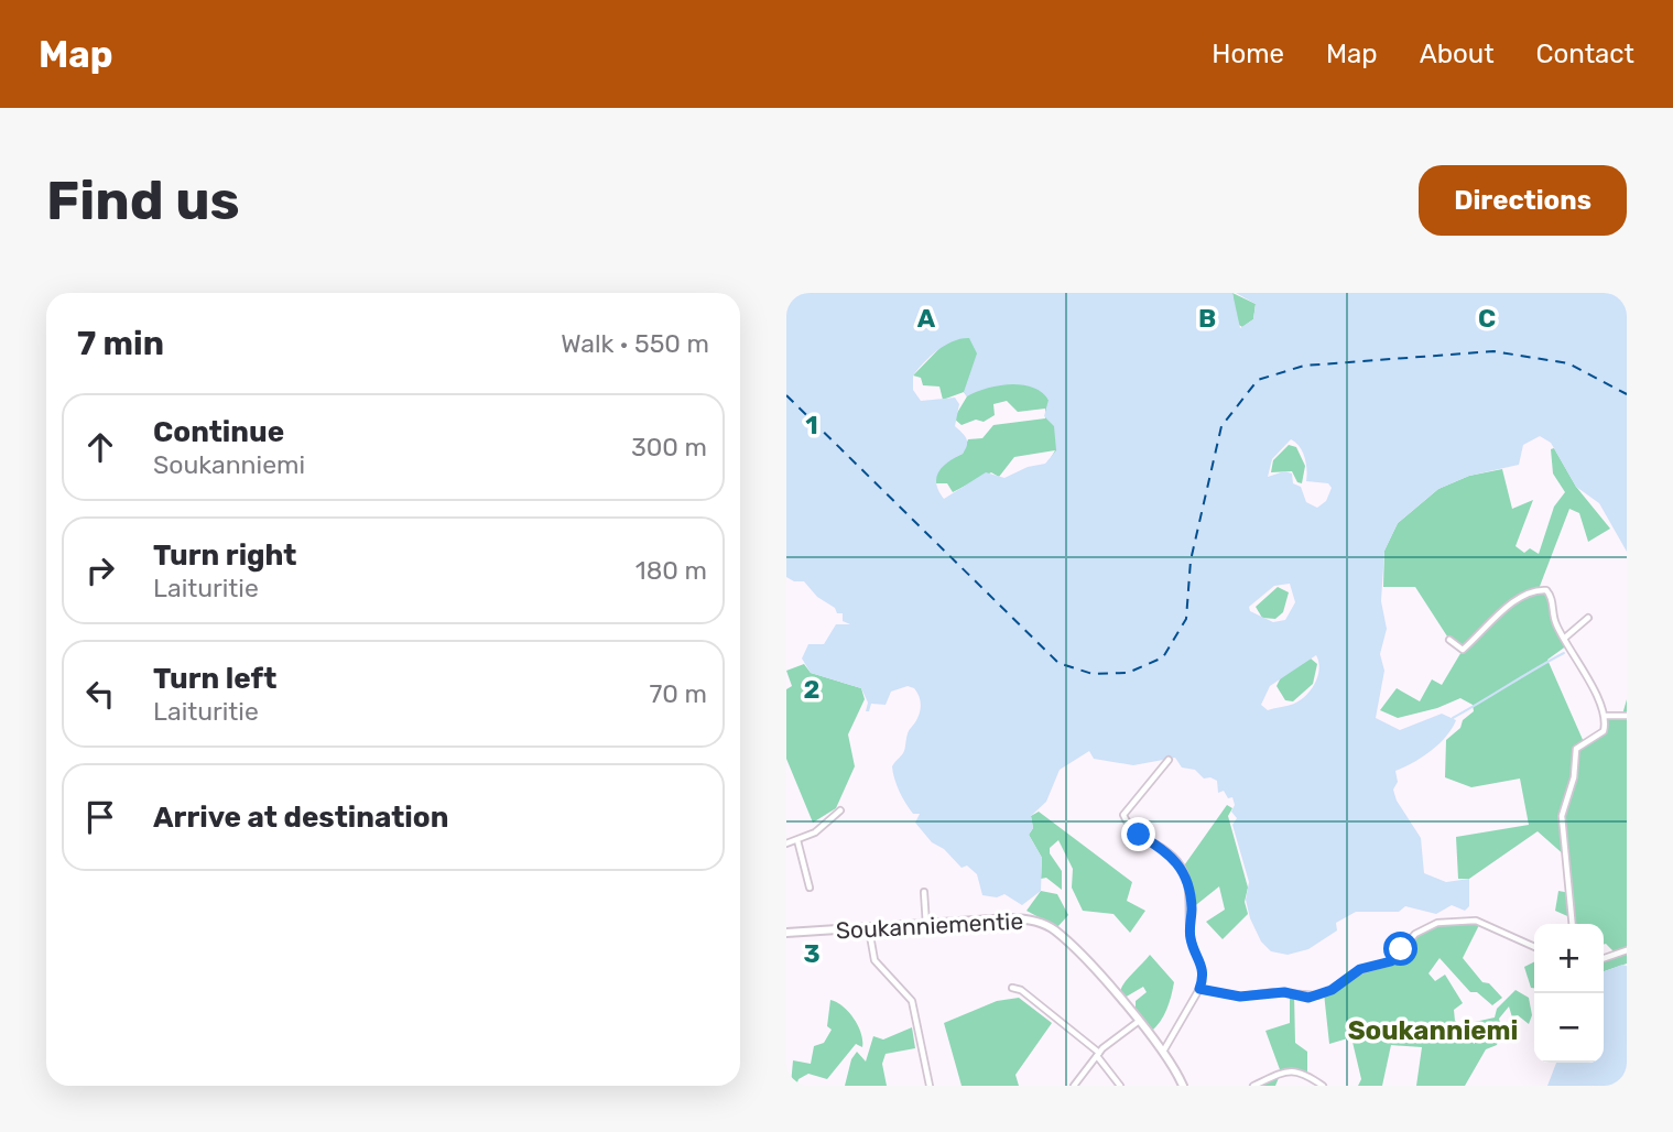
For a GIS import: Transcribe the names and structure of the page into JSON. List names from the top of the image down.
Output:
{
  "streets": {
    "street": ["Soukanniementie"]
  },
  "districts": ["Soukanniemi"],
  "page": {
    "header": "Map",
    "nav": [
      "Home",
      "Map",
      "About",
      "Contact"
    ],
    "buttons": "Directions",
    "title": "Find us",
    "heading": ["7 min", "Walk · 550 m"],
    "list": [
      ["Continue", "Soukanniemi", "300 m"],
      ["Turn right", "Laituritie", "180 m"],
      ["Turn left", "Laituritie", "70 m"],
      "Arrive at destination"
    ],
    "map_buttons": ["+", "−"]
  },
  "grid": {
    "columns": ["A", "B", "C"],
    "rows": ["1", "2", "3"]
  }
}
